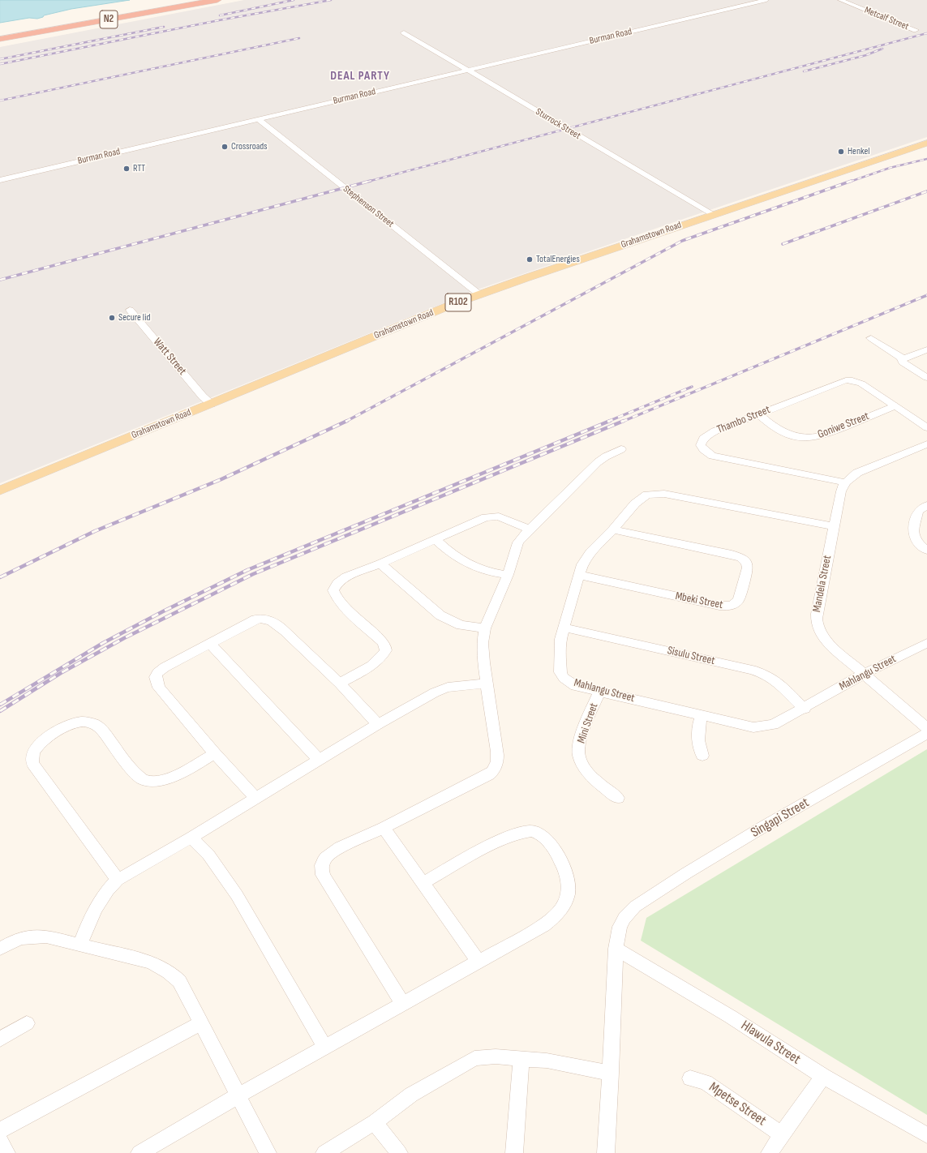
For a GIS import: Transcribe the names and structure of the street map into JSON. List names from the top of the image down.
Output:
{
  "streets": {
    "highway": ["N2"],
    "main road": ["Grahamstown Road", "R102"],
    "street": [
      "Metcalf Street",
      "Burman Road",
      "Sturrock Street",
      "Stephenson Street",
      "Watt Street",
      "Thambo Street",
      "Goniwe Street",
      "Mandela Street",
      "Mbeki Street",
      "Sisulu Street",
      "Mahlangu Street",
      "Mini Street",
      "Singapi Street",
      "Hlawula Street",
      "Mpetse Street"
    ]
  },
  "crossings": [
    ["Burman Road", "Sturrock Street"],
    ["Burman Road", "Stephenson Street"],
    ["Sturrock Street", "Grahamstown Road"],
    ["Stephenson Street", "Grahamstown Road"],
    ["Grahamstown Road", "Watt Street"],
    ["Thambo Street", "Goniwe Street"],
    ["Thambo Street", "Mandela Street"],
    ["Mandela Street", "Mahlangu Street"],
    ["Mbeki Street", "Mahlangu Street"],
    ["Sisulu Street", "Mahlangu Street"],
    ["Mahlangu Street", "Mini Street"],
    ["Singapi Street", "Hlawula Street"]
  ],
  "districts": ["DEAL PARTY"],
  "places": [
    "Crossroads",
    "Henkel",
    "RTT",
    "TotalEnergies",
    "Secure lid"
  ]
}
